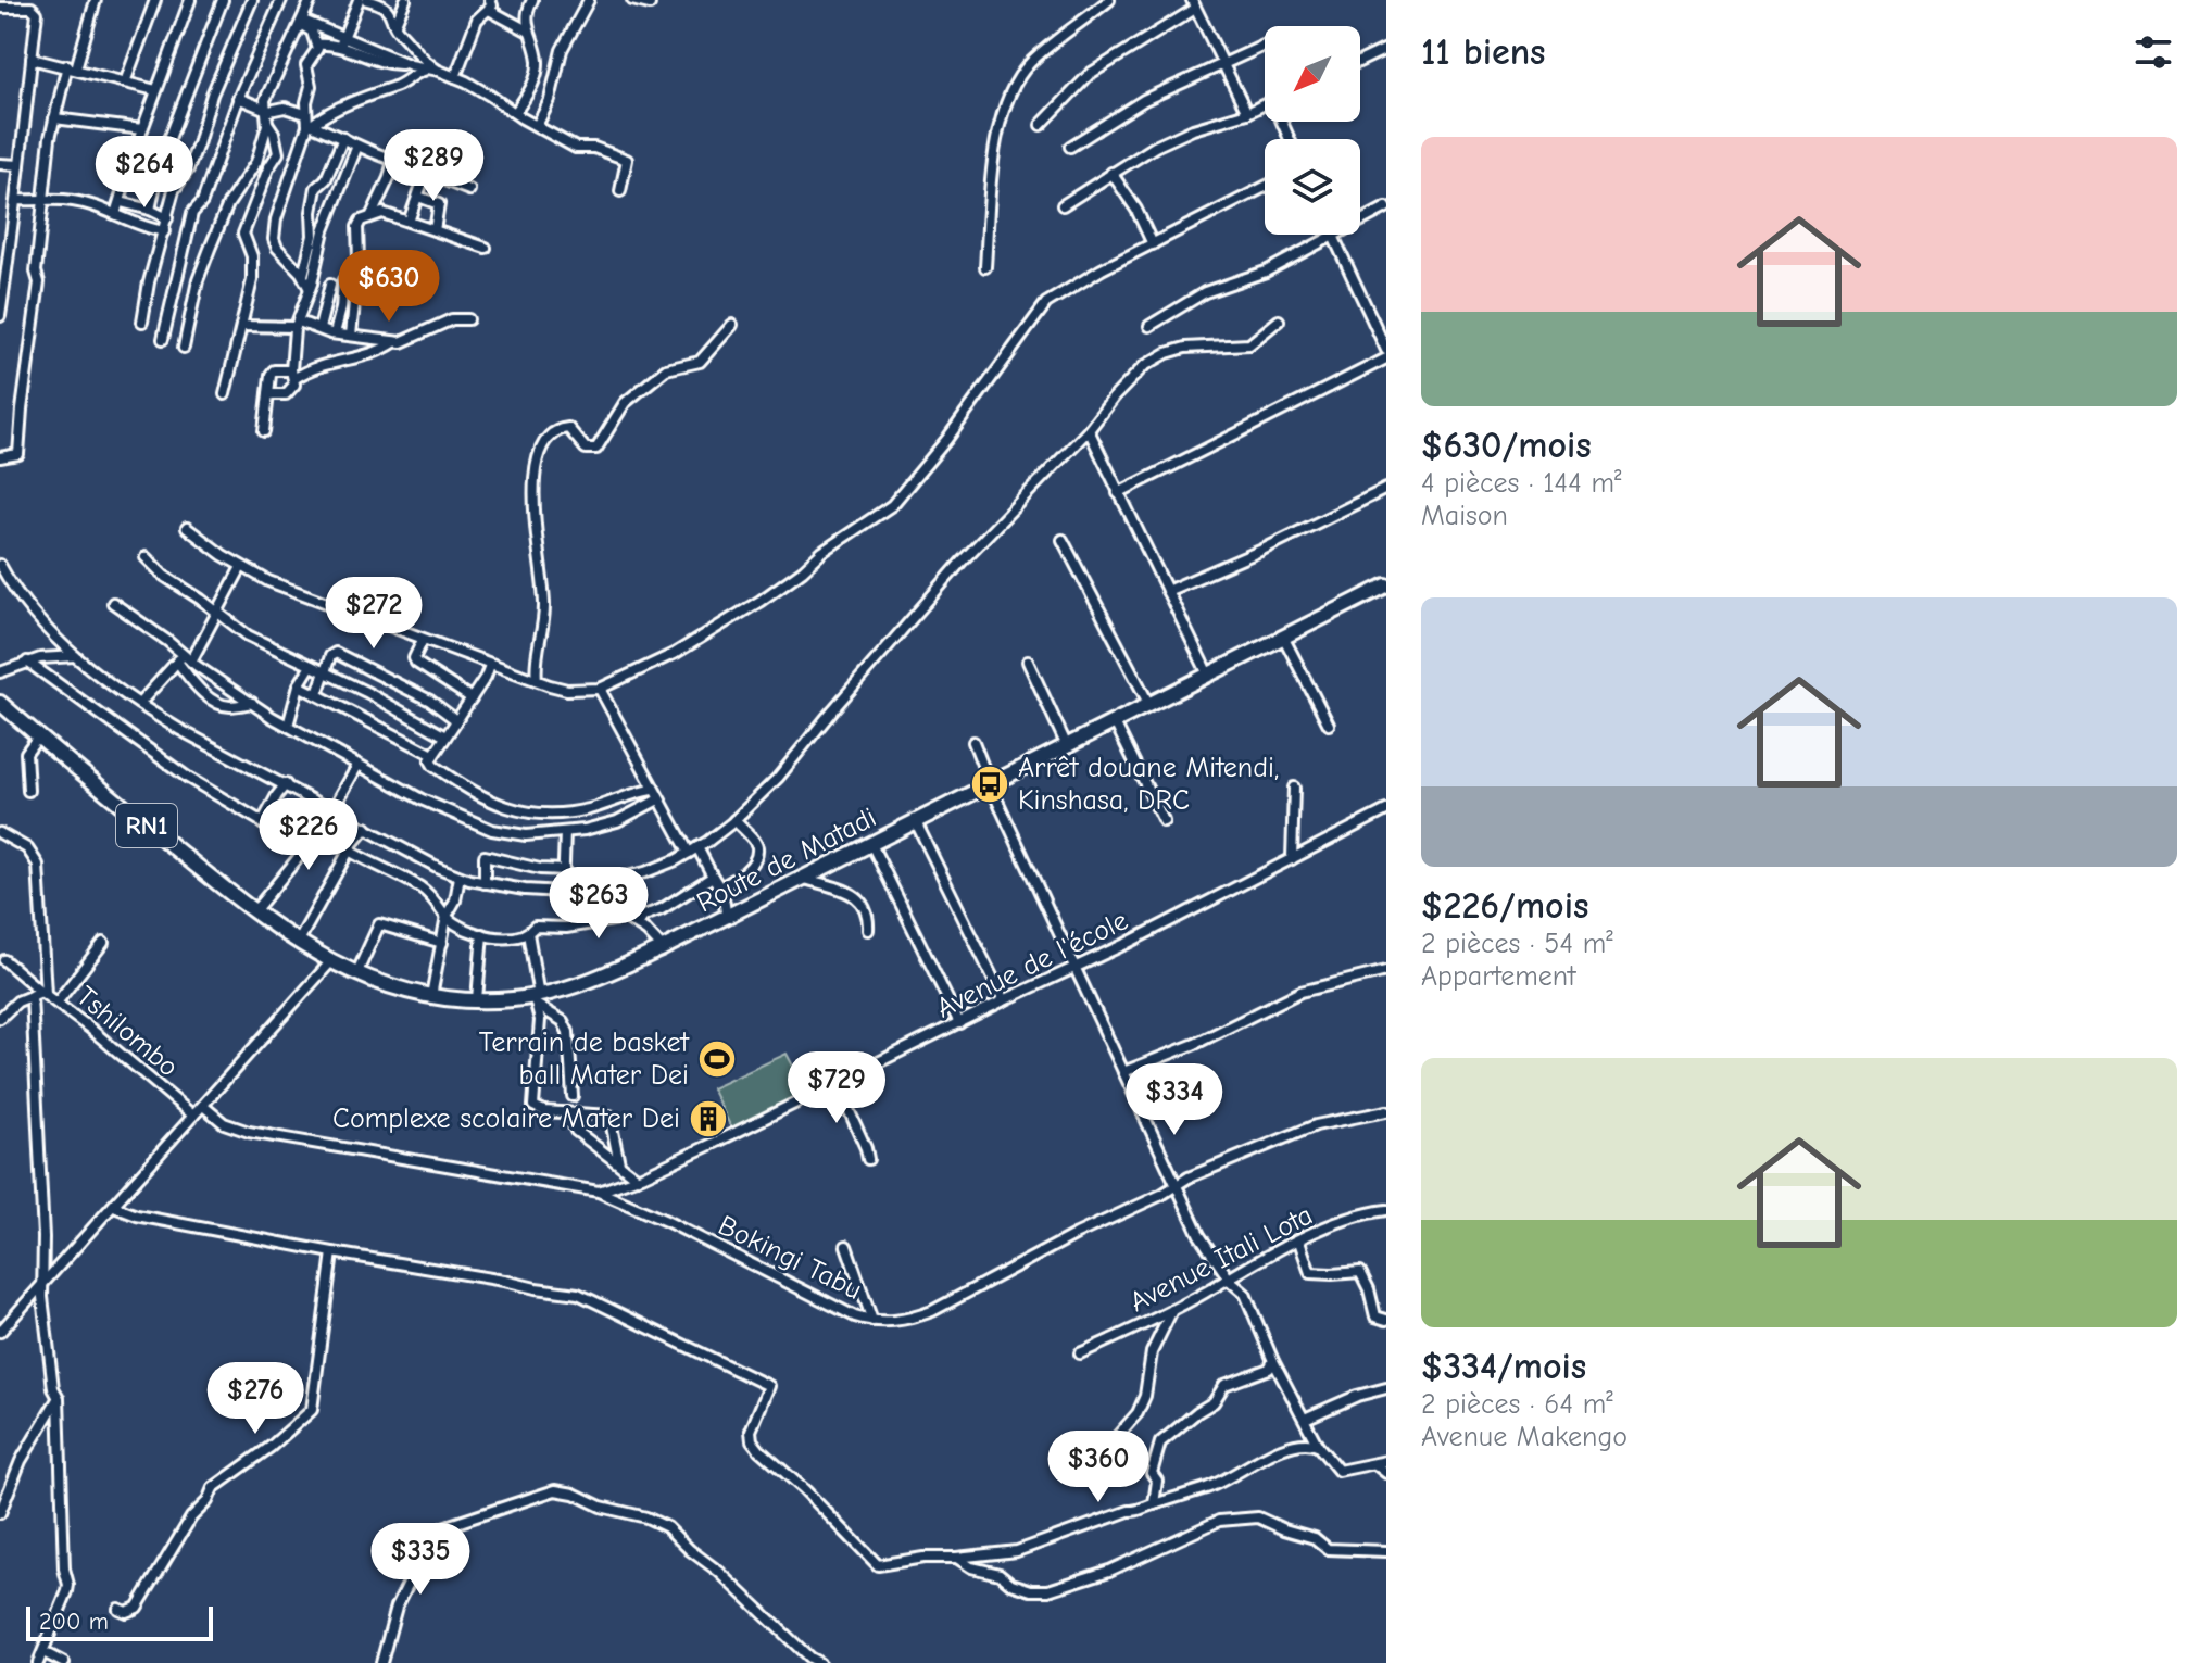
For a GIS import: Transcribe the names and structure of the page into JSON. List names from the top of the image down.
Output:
{
  "streets": {
    "highway": ["RN1", "Route de Matadi"],
    "street": [
      "Avenue de l'école",
      "Tshilombo",
      "Bokingi Tabu",
      "Avenue Itali Lota"
    ]
  },
  "crossings": [
    ["Avenue de l'école", "Bokingi Tabu"]
  ],
  "places": {
    "bus stop": ["Arrêt douane Mitendi, Kinshasa, DRC"],
    "sports": ["Terrain de basket ball Mater Dei"],
    "building": ["Complexe scolaire Mater Dei"]
  },
  "scale_bar": "200 m",
  "north": "bottom left",
  "page": {
    "heading": "11 biens",
    "list": [
      {
        "name": "$630/mois",
        "note": "4 pièces · 144 m² · Maison"
      },
      {
        "name": "$226/mois",
        "note": "2 pièces · 54 m² · Appartement"
      },
      {
        "name": "$334/mois",
        "note": "2 pièces · 64 m² · Avenue Makengo"
      }
    ],
    "price": [
      "$289",
      "$264",
      "$630",
      "$272",
      "$226",
      "$263",
      "$729",
      "$334",
      "$276",
      "$360",
      "$335"
    ],
    "scale": "200 m"
  }
}
